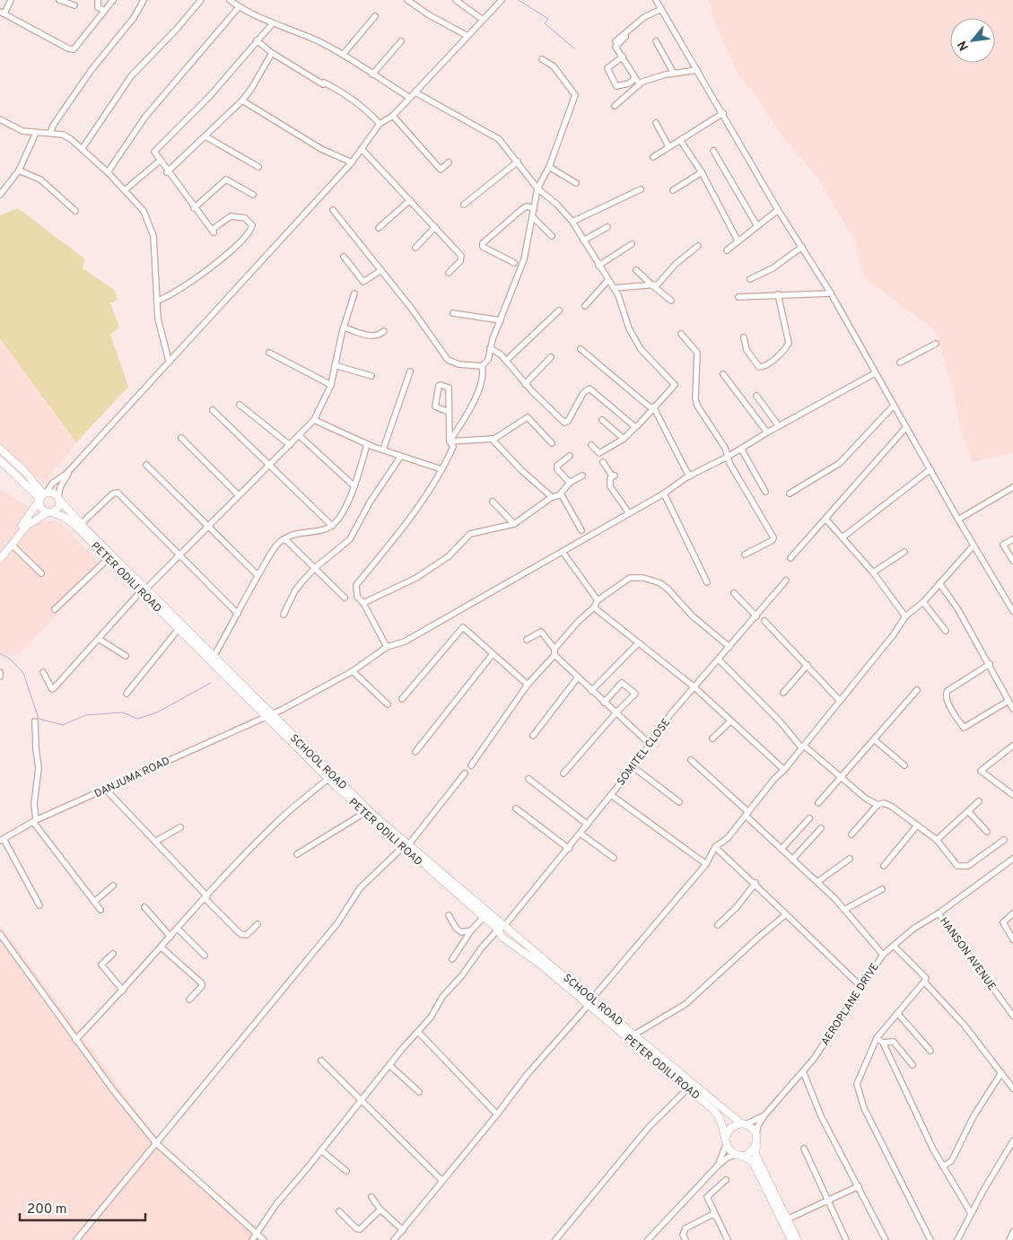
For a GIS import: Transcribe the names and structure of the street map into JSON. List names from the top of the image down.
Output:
{
  "streets": {
    "main road": ["PETER ODILI ROAD", "SCHOOL ROAD"],
    "street": [
      "SOMITEL CLOSE",
      "DANJUMA ROAD",
      "HANSON AVENUE",
      "AEROPLANE DRIVE"
    ]
  },
  "crossings": [
    ["PETER ODILI ROAD", "SOMITEL CLOSE"],
    ["PETER ODILI ROAD", "SCHOOL ROAD"],
    ["PETER ODILI ROAD", "DANJUMA ROAD"],
    ["SOMITEL CLOSE", "SCHOOL ROAD"],
    ["SCHOOL ROAD", "DANJUMA ROAD"],
    ["HANSON AVENUE", "AEROPLANE DRIVE"]
  ],
  "scale_bar": "200 m",
  "north": "bottom left"
}
